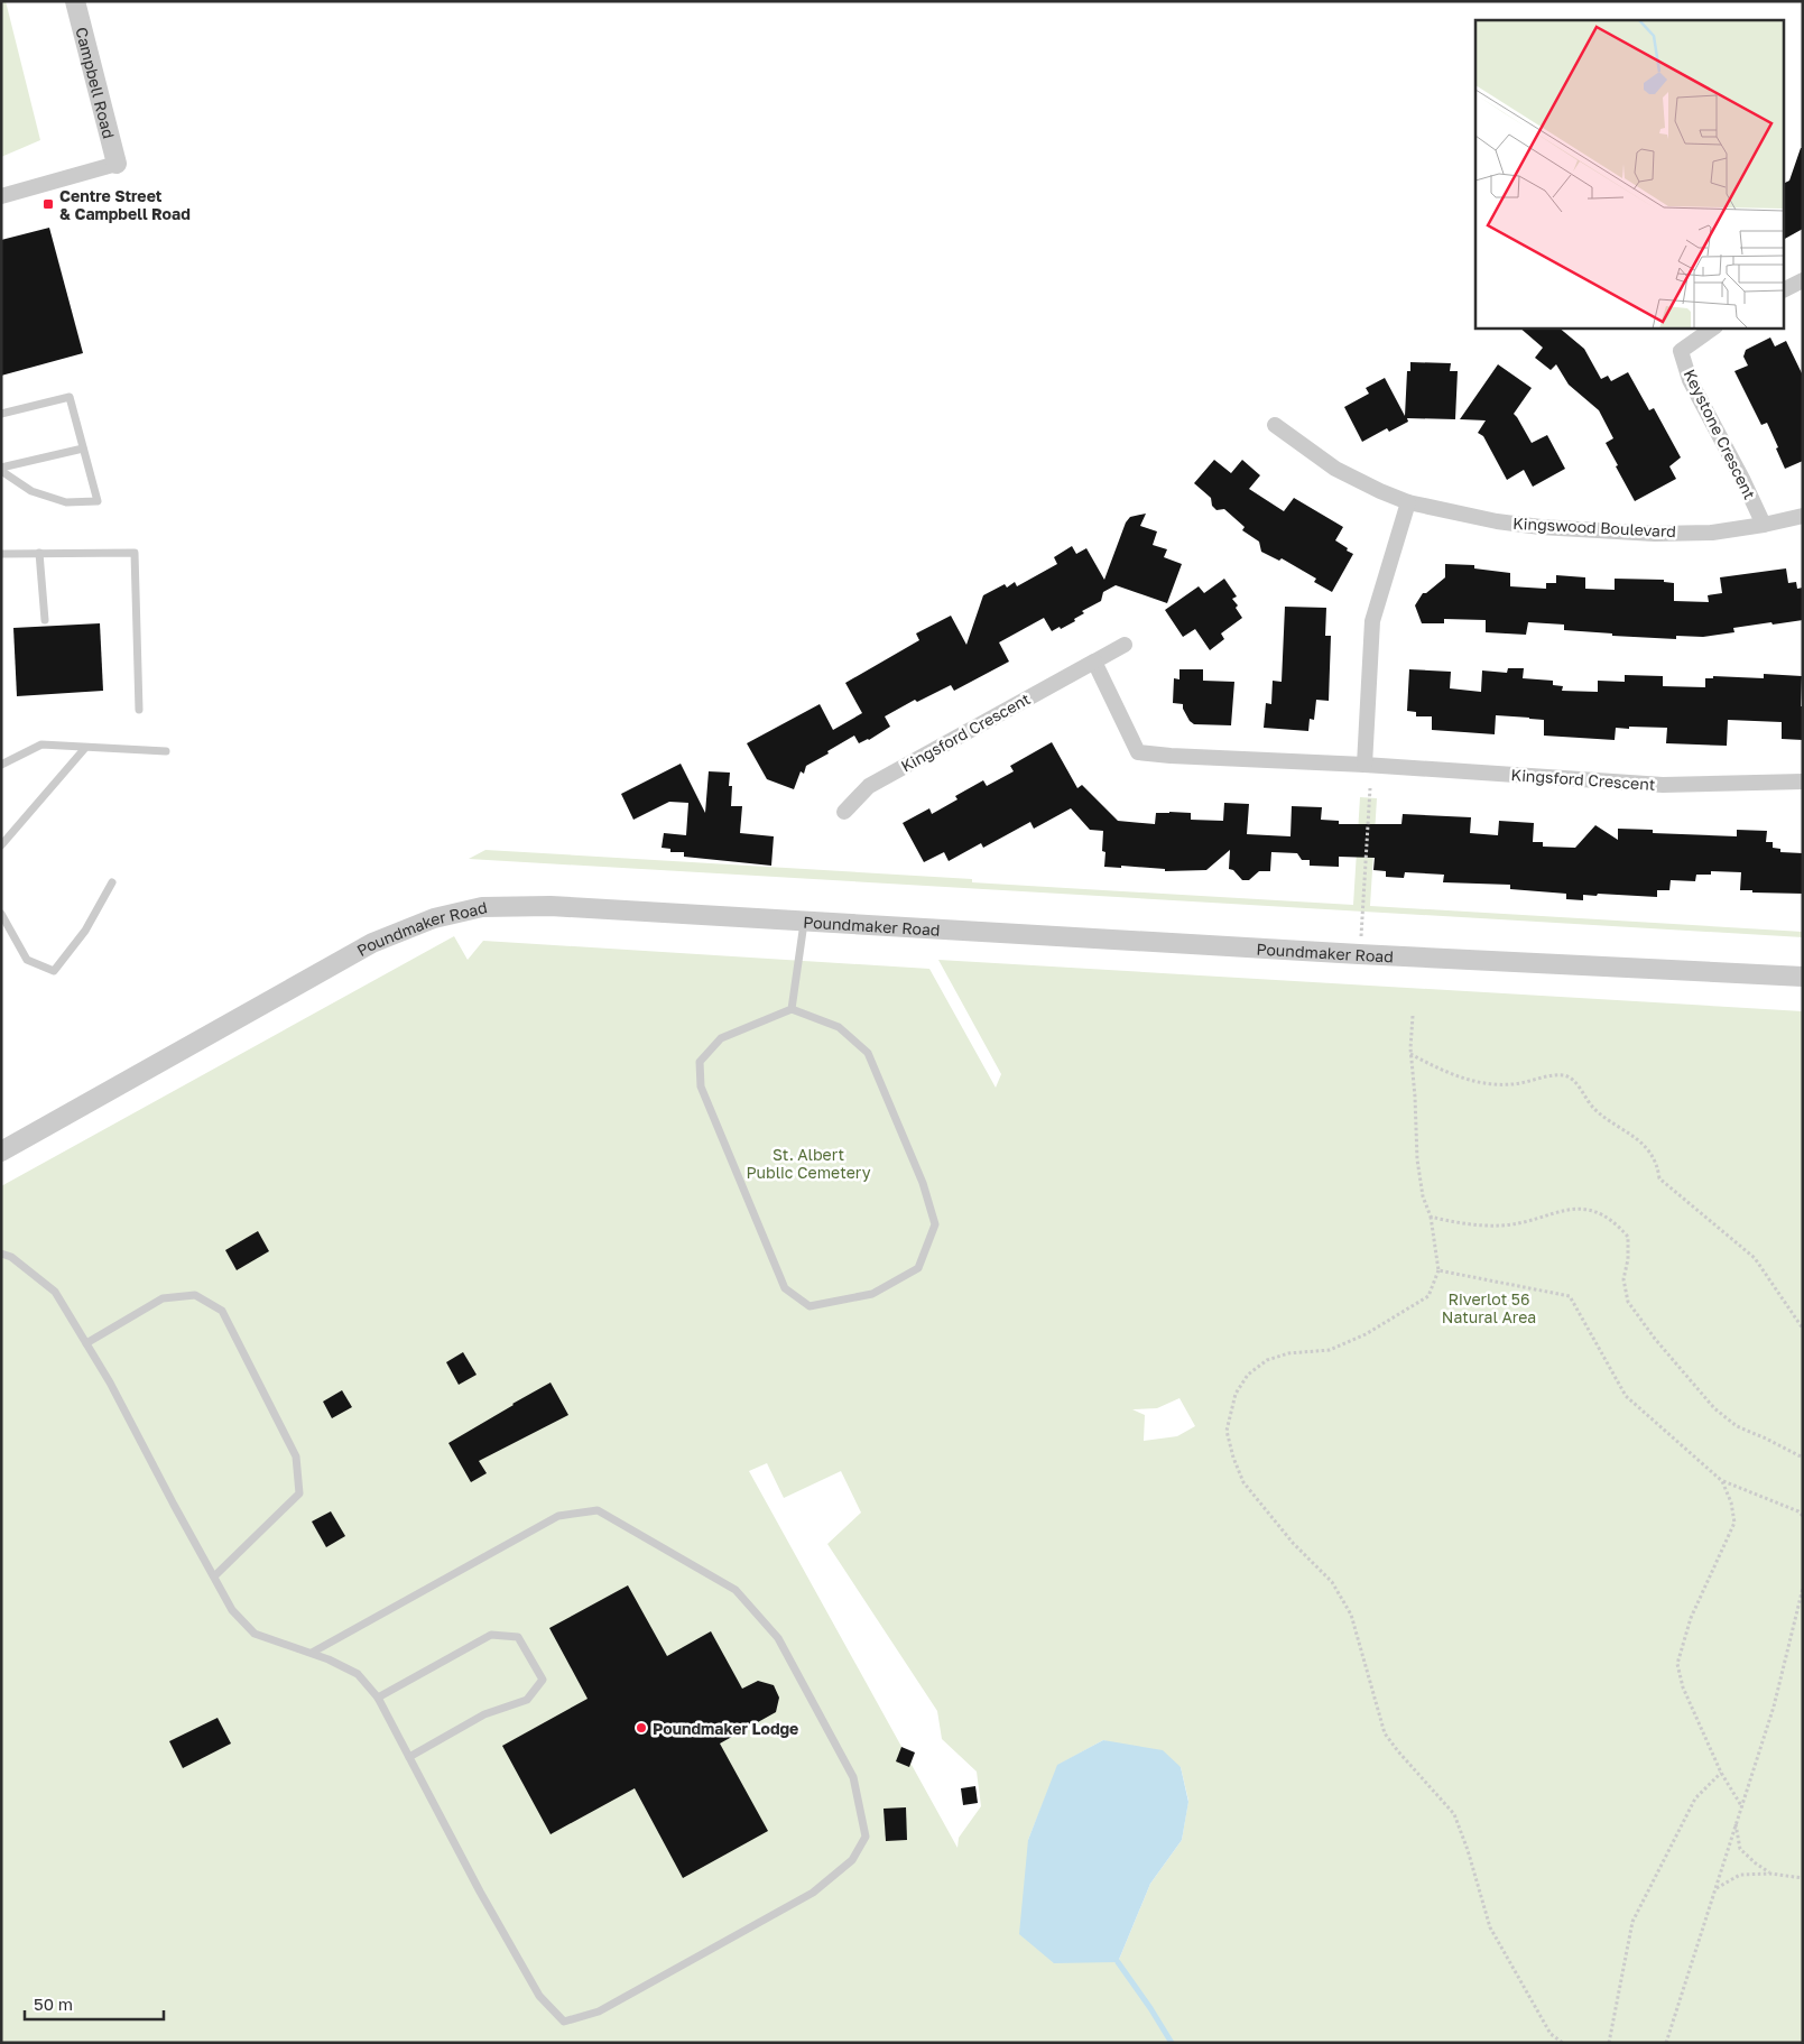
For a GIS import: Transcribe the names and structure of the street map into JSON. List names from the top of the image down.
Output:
{
  "streets": {
    "street": [
      "Campbell Road",
      "Keystone Crescent",
      "Kingswood Boulevard",
      "Kingsford Crescent",
      "Poundmaker Road"
    ]
  },
  "crossings": [
    ["Keystone Crescent", "Kingswood Boulevard"]
  ],
  "parks": ["St. Albert Public Cemetery", "Riverlot 56 Natural Area"],
  "places": {
    "transit": ["Centre Street & Campbell Road"],
    "other": ["Poundmaker Lodge"]
  },
  "scale_bar": "50 m"
}
